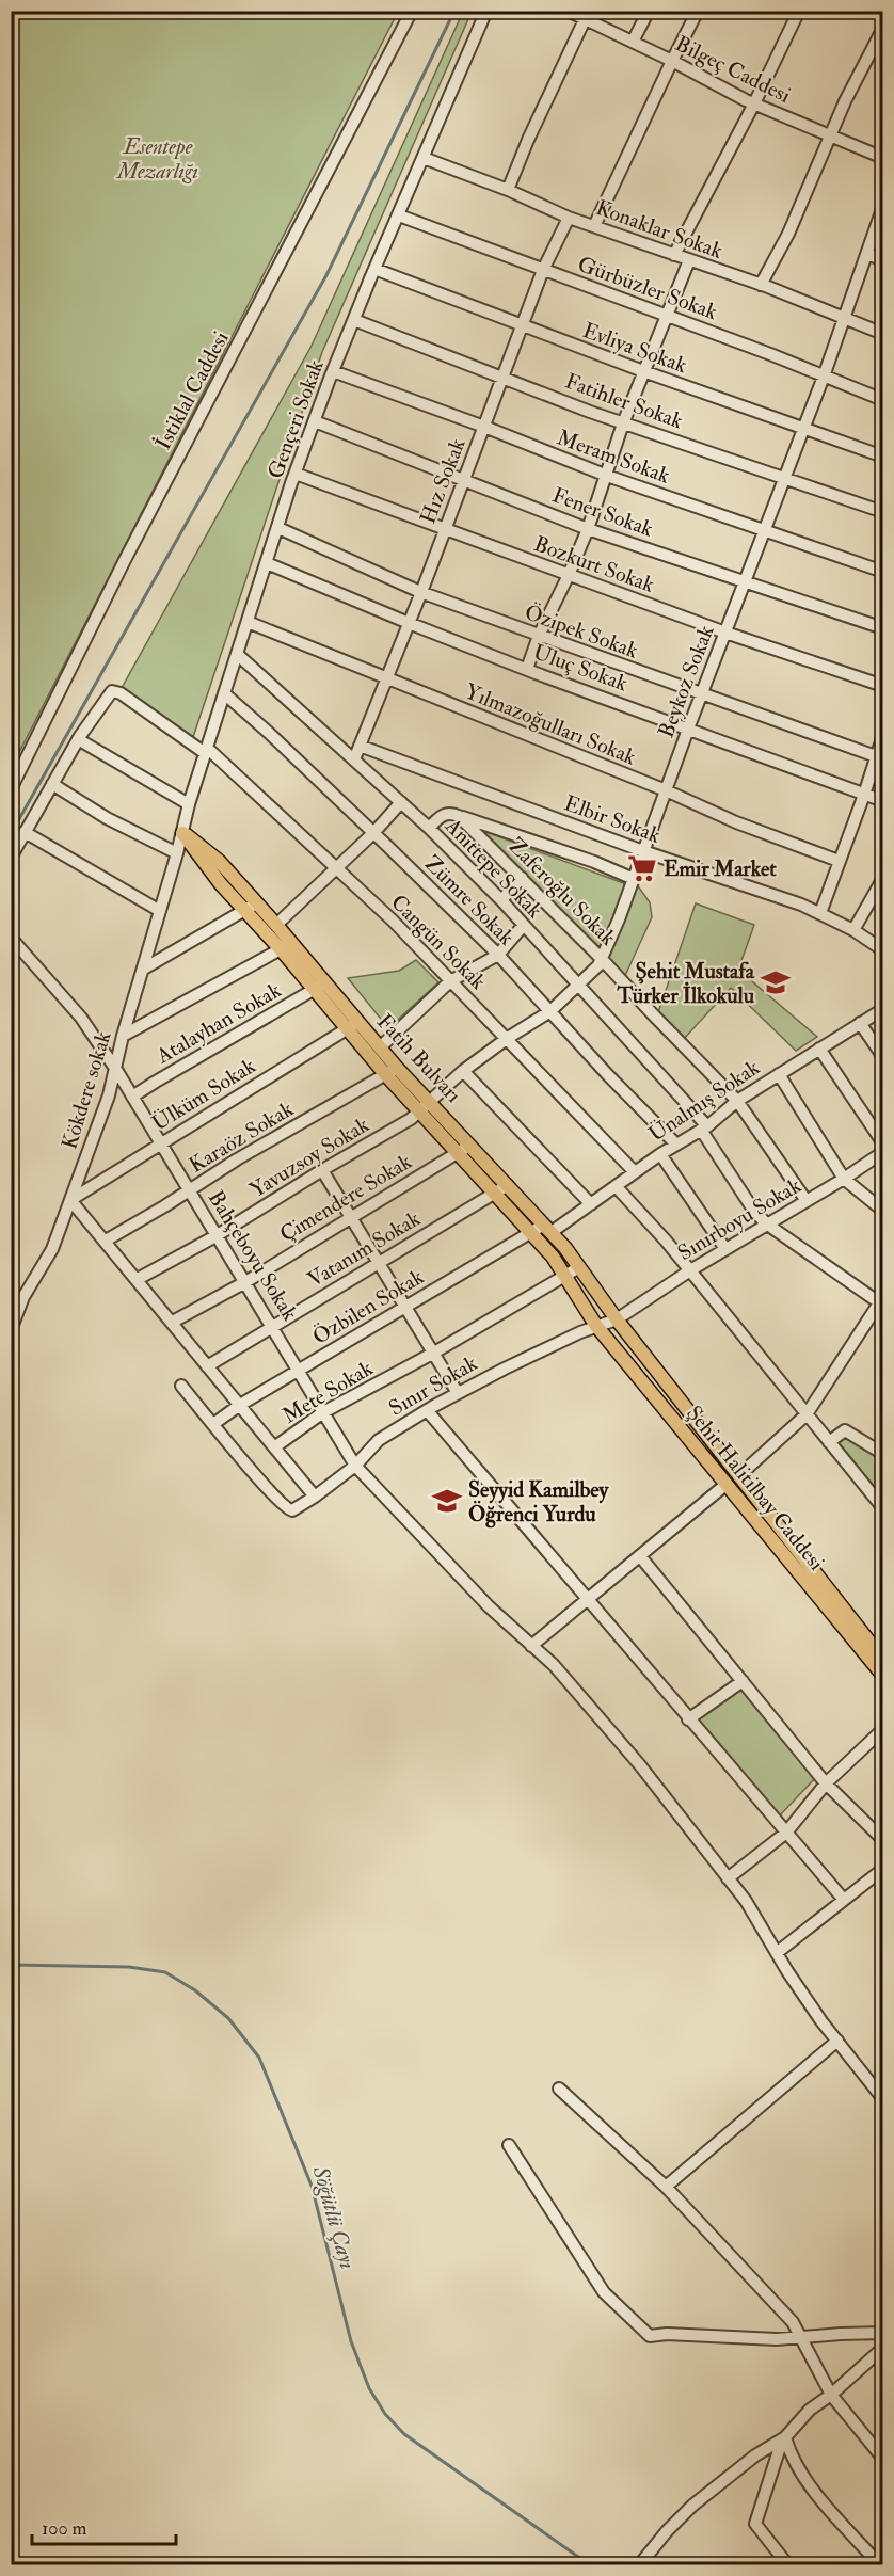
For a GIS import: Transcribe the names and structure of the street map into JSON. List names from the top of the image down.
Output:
{
  "streets": {
    "main road": ["Fatih Bulvarı", "Şehit Halitilbay Caddesi"],
    "street": [
      "Bilgeç Caddesi",
      "Konaklar Sokak",
      "Gürbüzler Sokak",
      "Evliya Sokak",
      "İstiklal Caddesi",
      "Fatihler Sokak",
      "Gençeri Sokak",
      "Meram Sokak",
      "Hız Sokak",
      "Fener Sokak",
      "Bozkurt Sokak",
      "Özipek Sokak",
      "Uluç Sokak",
      "Beykoz Sokak",
      "Yılmazoğulları Sokak",
      "Elbir Sokak",
      "Anıttepe Sokak",
      "Zaferoğlu Sokak",
      "Zümre Sokak",
      "Cangün Sokak",
      "Atalayhan Sokak",
      "Kökdere sokak",
      "Ülküm Sokak",
      "Ünalmış Sokak",
      "Karaöz Sokak",
      "Yavuzsoy Sokak",
      "Çimendere Sokak",
      "Sınırboyu Sokak",
      "Vatanım Sokak",
      "Bahçeboyu Sokak",
      "Özbilen Sokak",
      "Sınır Sokak",
      "Mete Sokak"
    ]
  },
  "crossings": [
    ["Konaklar Sokak", "Gençeri Sokak"],
    ["Konaklar Sokak", "Hız Sokak"],
    ["Konaklar Sokak", "Beykoz Sokak"],
    ["Gürbüzler Sokak", "Gençeri Sokak"],
    ["Gürbüzler Sokak", "Hız Sokak"],
    ["Gürbüzler Sokak", "Beykoz Sokak"],
    ["Evliya Sokak", "Gençeri Sokak"],
    ["Evliya Sokak", "Hız Sokak"],
    ["Evliya Sokak", "Beykoz Sokak"],
    ["Fatihler Sokak", "Gençeri Sokak"],
    ["Fatihler Sokak", "Hız Sokak"],
    ["Fatihler Sokak", "Beykoz Sokak"],
    ["Gençeri Sokak", "Meram Sokak"],
    ["Gençeri Sokak", "Fener Sokak"],
    ["Gençeri Sokak", "Bozkurt Sokak"],
    ["Gençeri Sokak", "Özipek Sokak"],
    ["Gençeri Sokak", "Uluç Sokak"],
    ["Gençeri Sokak", "Yılmazoğulları Sokak"],
    ["Gençeri Sokak", "Anıttepe Sokak"],
    ["Gençeri Sokak", "Zümre Sokak"],
    ["Gençeri Sokak", "Cangün Sokak"],
    ["Gençeri Sokak", "Kökdere sokak"],
    ["Meram Sokak", "Hız Sokak"],
    ["Meram Sokak", "Beykoz Sokak"],
    ["Hız Sokak", "Fener Sokak"],
    ["Hız Sokak", "Bozkurt Sokak"],
    ["Hız Sokak", "Özipek Sokak"],
    ["Hız Sokak", "Uluç Sokak"],
    ["Hız Sokak", "Yılmazoğulları Sokak"],
    ["Hız Sokak", "Elbir Sokak"],
    ["Hız Sokak", "Anıttepe Sokak"],
    ["Fener Sokak", "Beykoz Sokak"],
    ["Bozkurt Sokak", "Beykoz Sokak"],
    ["Özipek Sokak", "Beykoz Sokak"],
    ["Uluç Sokak", "Beykoz Sokak"],
    ["Beykoz Sokak", "Yılmazoğulları Sokak"],
    ["Beykoz Sokak", "Elbir Sokak"],
    ["Beykoz Sokak", "Anıttepe Sokak"],
    ["Beykoz Sokak", "Zaferoğlu Sokak"],
    ["Beykoz Sokak", "Zümre Sokak"],
    ["Beykoz Sokak", "Cangün Sokak"],
    ["Beykoz Sokak", "Fatih Bulvarı"],
    ["Beykoz Sokak", "Yavuzsoy Sokak"],
    ["Anıttepe Sokak", "Ünalmış Sokak"],
    ["Anıttepe Sokak", "Sınırboyu Sokak"],
    ["Zaferoğlu Sokak", "Ünalmış Sokak"],
    ["Zaferoğlu Sokak", "Sınırboyu Sokak"],
    ["Zümre Sokak", "Ünalmış Sokak"],
    ["Cangün Sokak", "Ünalmış Sokak"],
    ["Atalayhan Sokak", "Bahçeboyu Sokak"],
    ["Fatih Bulvarı", "Ülküm Sokak"],
    ["Fatih Bulvarı", "Ünalmış Sokak"],
    ["Fatih Bulvarı", "Karaöz Sokak"],
    ["Fatih Bulvarı", "Yavuzsoy Sokak"],
    ["Fatih Bulvarı", "Çimendere Sokak"],
    ["Fatih Bulvarı", "Sınırboyu Sokak"],
    ["Fatih Bulvarı", "Vatanım Sokak"],
    ["Fatih Bulvarı", "Özbilen Sokak"],
    ["Fatih Bulvarı", "Sınır Sokak"],
    ["Fatih Bulvarı", "Mete Sokak"],
    ["Fatih Bulvarı", "Şehit Halitilbay Caddesi"],
    ["Kökdere sokak", "Ülküm Sokak"],
    ["Kökdere sokak", "Bahçeboyu Sokak"],
    ["Kökdere sokak", "Mete Sokak"],
    ["Ülküm Sokak", "Bahçeboyu Sokak"],
    ["Ülküm Sokak", "Mete Sokak"],
    ["Ülküm Sokak", "Şehit Halitilbay Caddesi"],
    ["Ünalmış Sokak", "Özbilen Sokak"],
    ["Karaöz Sokak", "Bahçeboyu Sokak"],
    ["Karaöz Sokak", "Mete Sokak"],
    ["Karaöz Sokak", "Şehit Halitilbay Caddesi"],
    ["Yavuzsoy Sokak", "Bahçeboyu Sokak"],
    ["Yavuzsoy Sokak", "Mete Sokak"],
    ["Yavuzsoy Sokak", "Şehit Halitilbay Caddesi"],
    ["Çimendere Sokak", "Bahçeboyu Sokak"],
    ["Çimendere Sokak", "Mete Sokak"],
    ["Çimendere Sokak", "Şehit Halitilbay Caddesi"],
    ["Sınırboyu Sokak", "Sınır Sokak"],
    ["Sınırboyu Sokak", "Şehit Halitilbay Caddesi"],
    ["Vatanım Sokak", "Bahçeboyu Sokak"],
    ["Vatanım Sokak", "Mete Sokak"],
    ["Vatanım Sokak", "Şehit Halitilbay Caddesi"],
    ["Bahçeboyu Sokak", "Özbilen Sokak"],
    ["Bahçeboyu Sokak", "Sınır Sokak"],
    ["Bahçeboyu Sokak", "Mete Sokak"],
    ["Özbilen Sokak", "Sınır Sokak"],
    ["Özbilen Sokak", "Mete Sokak"],
    ["Özbilen Sokak", "Şehit Halitilbay Caddesi"],
    ["Sınır Sokak", "Şehit Halitilbay Caddesi"],
    ["Mete Sokak", "Şehit Halitilbay Caddesi"]
  ],
  "water": ["Söğütlü Çayı"],
  "parks": ["Esentepe Mezarlığı"],
  "places": {
    "supermarket": ["Emir Market"],
    "school or university": ["Şehit Mustafa Türker İlkokulu", "Seyyid Kamilbey Öğrenci Yurdu"]
  },
  "scale_bar": "100 m"
}
